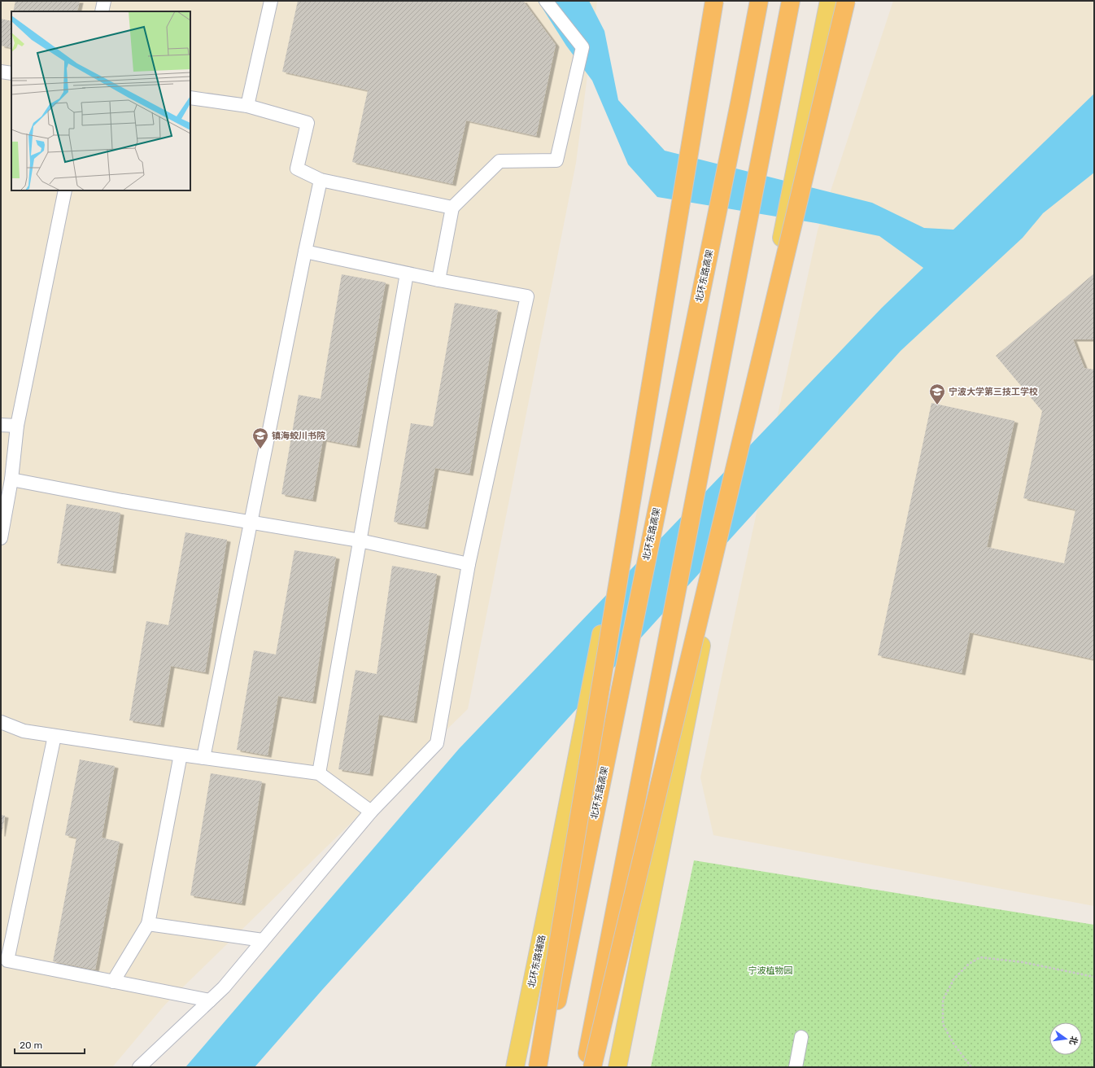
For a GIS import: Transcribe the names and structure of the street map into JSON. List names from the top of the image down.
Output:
{
  "streets": {
    "highway": ["北环东路高架"],
    "main road": ["北环东路辅路"]
  },
  "parks": ["宁波植物园"],
  "places": {
    "school or university": ["宁波大学第三技工学校", "镇海蛟川书院"]
  },
  "scale_bar": "20 m",
  "north": "right"
}
